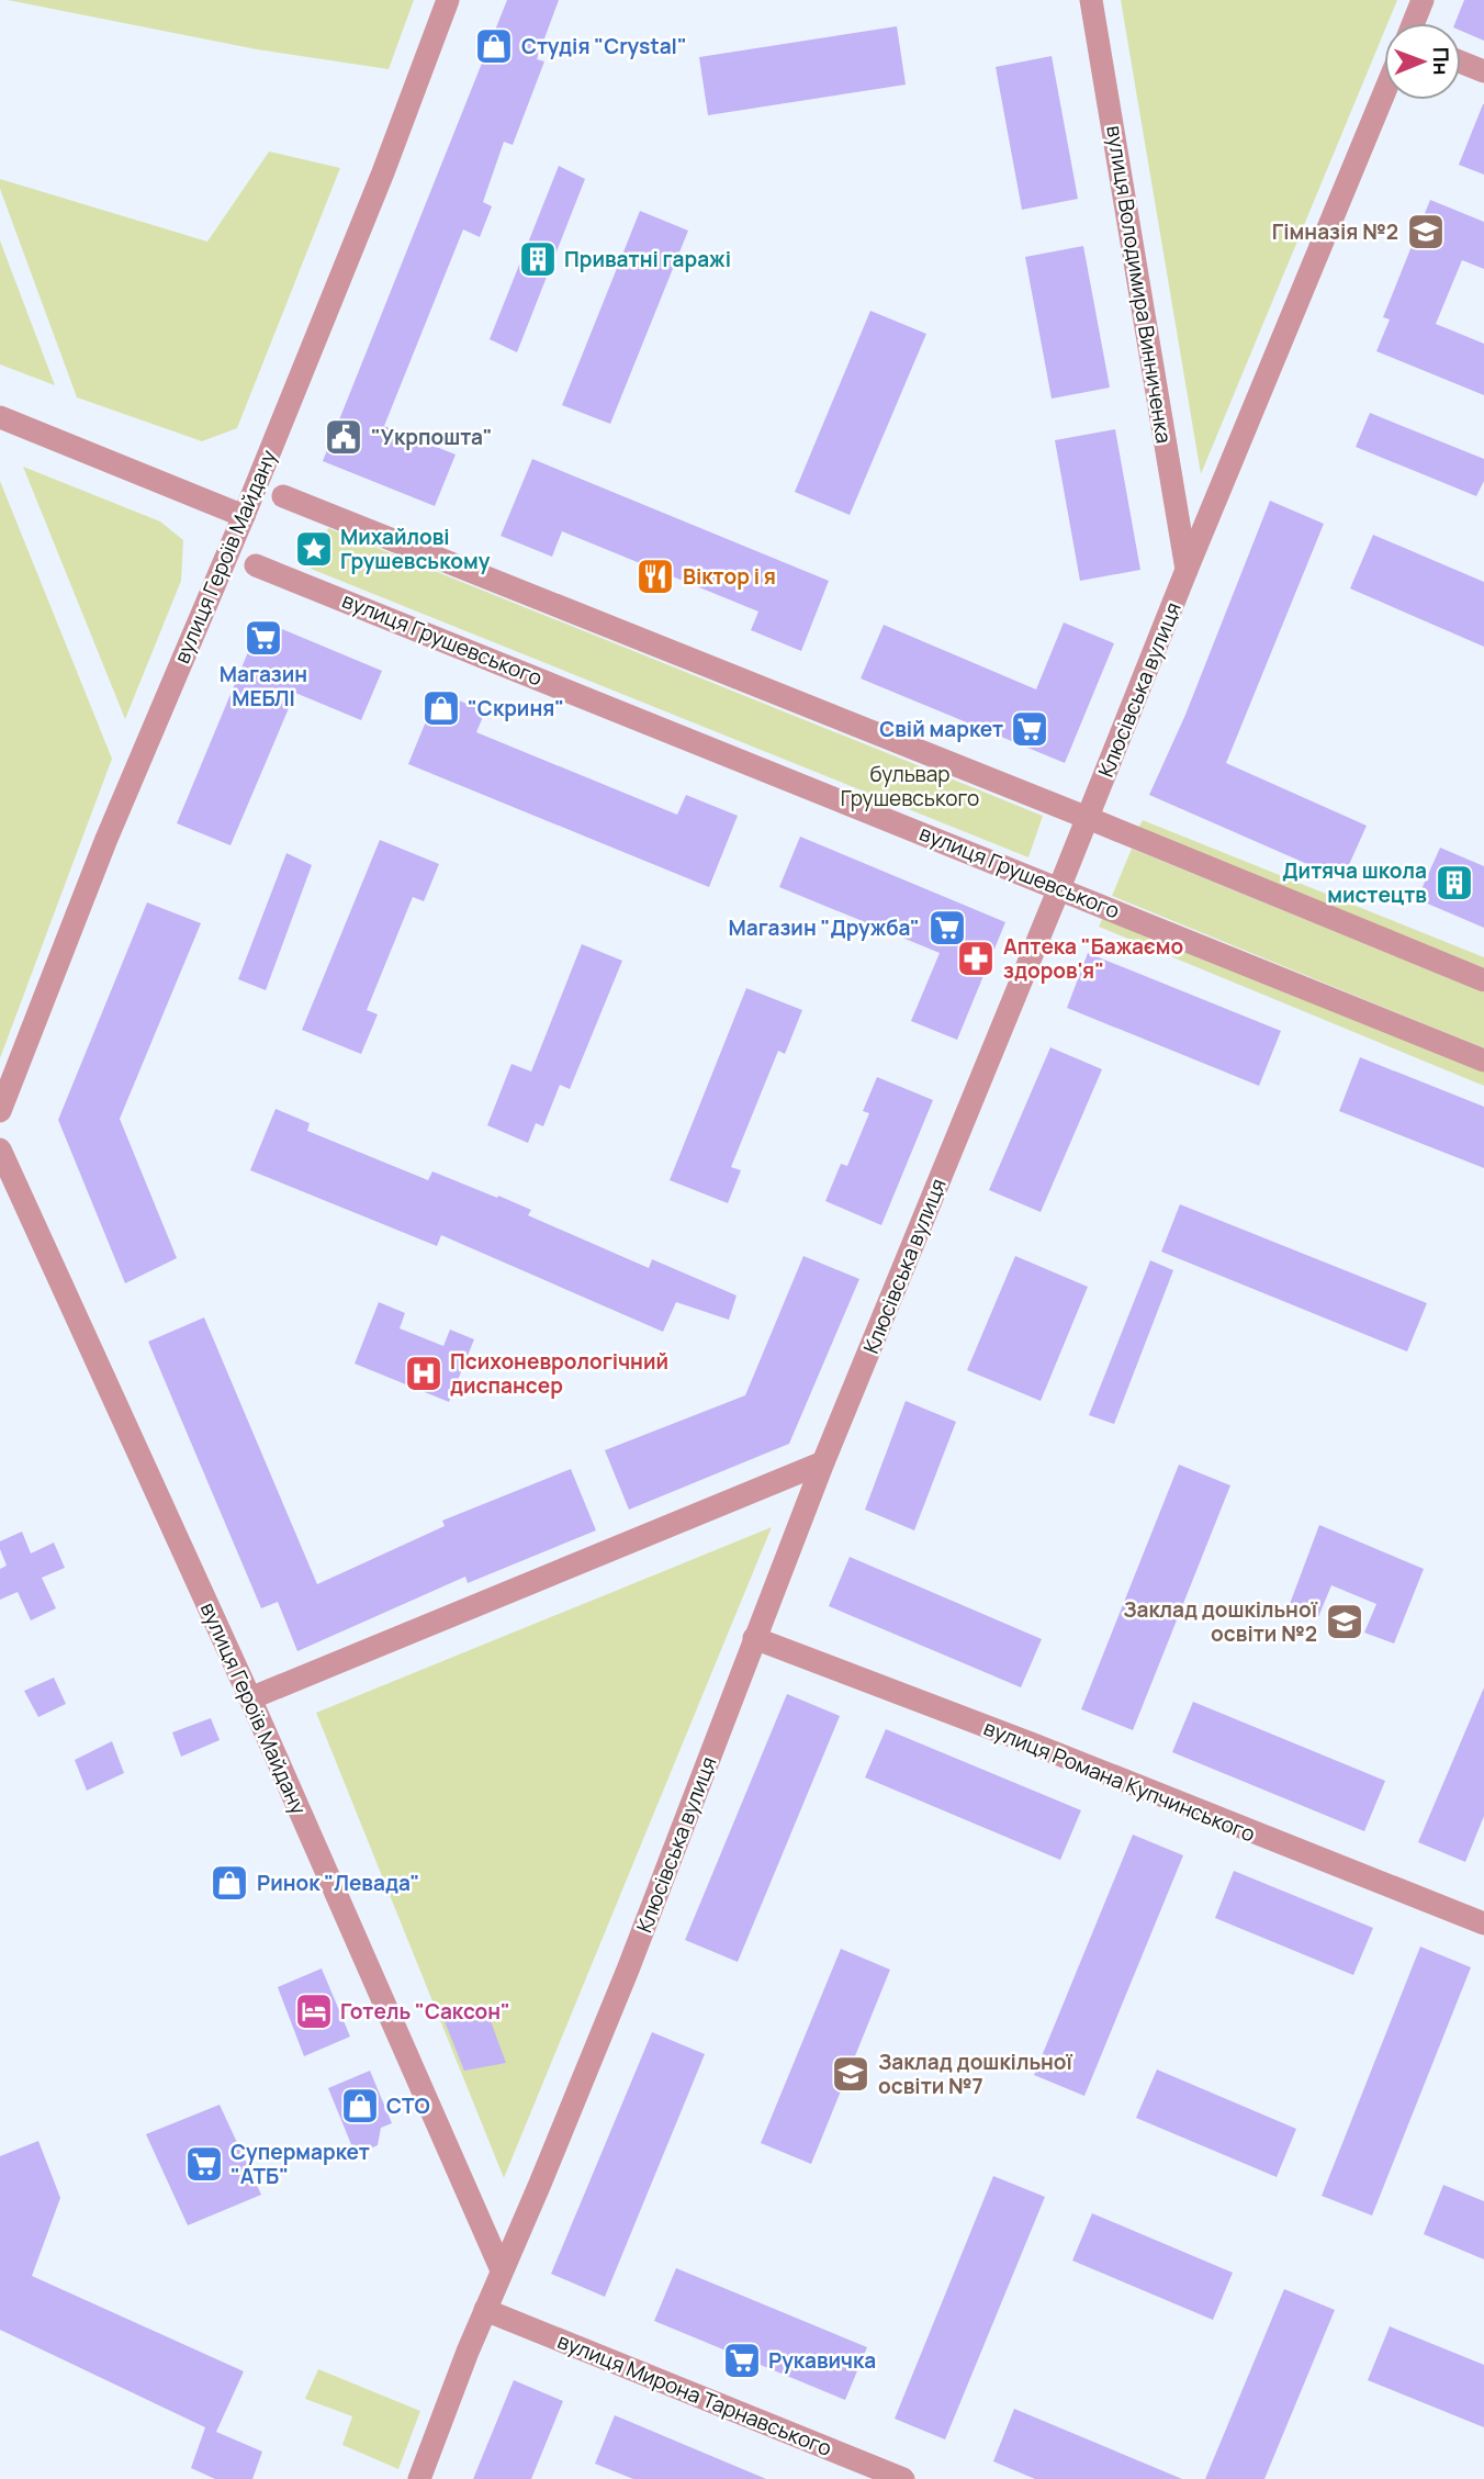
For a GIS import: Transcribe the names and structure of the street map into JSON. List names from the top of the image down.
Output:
{
  "streets": {
    "street": [
      "вулиця Володимира Винниченка",
      "вулиця Героїв Майдану",
      "вулиця Грушевського",
      "Клюсівська вулиця",
      "вулиця Романа Купчинського",
      "вулиця Мирона Тарнавського"
    ]
  },
  "crossings": [
    ["вулиця Володимира Винниченка", "Клюсівська вулиця"],
    ["вулиця Героїв Майдану", "Клюсівська вулиця"],
    ["вулиця Грушевського", "Клюсівська вулиця"],
    ["Клюсівська вулиця", "вулиця Романа Купчинського"],
    ["Клюсівська вулиця", "вулиця Мирона Тарнавського"]
  ],
  "parks": ["бульвар Грушевського"],
  "places": {
    "shop": [
      "Студія \"Crystal\"",
      "\"Скриня\"",
      "Ринок \"Левада\"",
      "СТО"
    ],
    "school or university": ["Гімназія №2", "Заклад дошкільної освіти №2", "Заклад дошкільної освіти №7"],
    "building": ["Приватні гаражі", "Дитяча школа мистецтв"],
    "public building": ["\"Укрпошта\""],
    "place": ["Михайлові Грушевському"],
    "restaurant": ["Віктор і я"],
    "supermarket": [
      "Магазин МЕБЛІ",
      "Свiй маркет",
      "Магазин \"Дружба\"",
      "Супермаркет \"АТБ\"",
      "Рукавичка"
    ],
    "pharmacy": ["Аптека \"Бажаємо здоров'я\""],
    "hospital": ["Психоневрологічний диспансер"],
    "hotel": ["Готель \"Саксон\""]
  },
  "north": "right"
}
